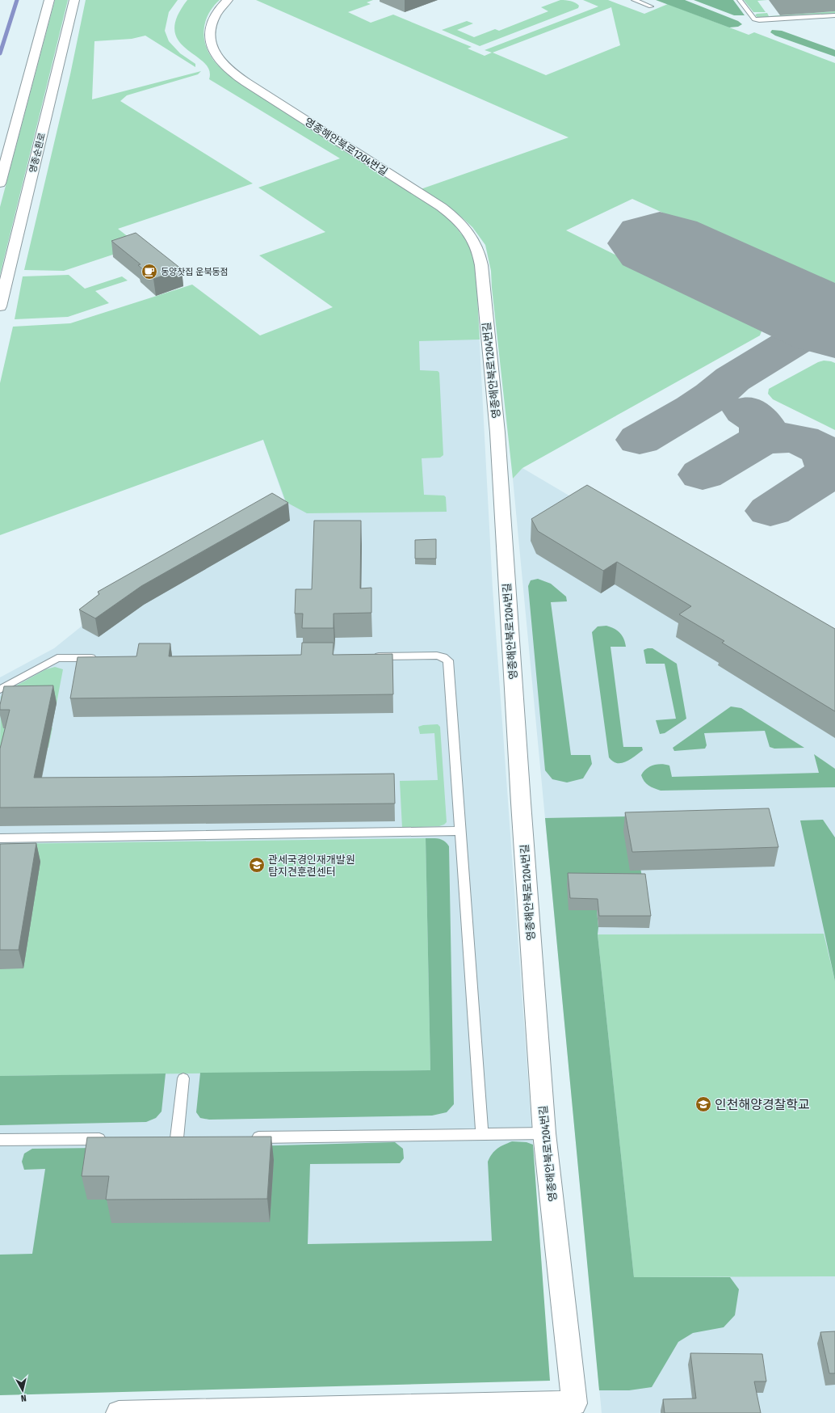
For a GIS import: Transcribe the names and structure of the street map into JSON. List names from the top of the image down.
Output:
{
  "streets": {
    "street": ["영종해안북로1204번길", "영종순환로"]
  },
  "places": {
    "cafe": ["동양찻집 운북동점"],
    "school or university": ["관세국경인재개발원 탐지견훈련센터", "인천해양경찰학교"]
  },
  "north": "bottom"
}
